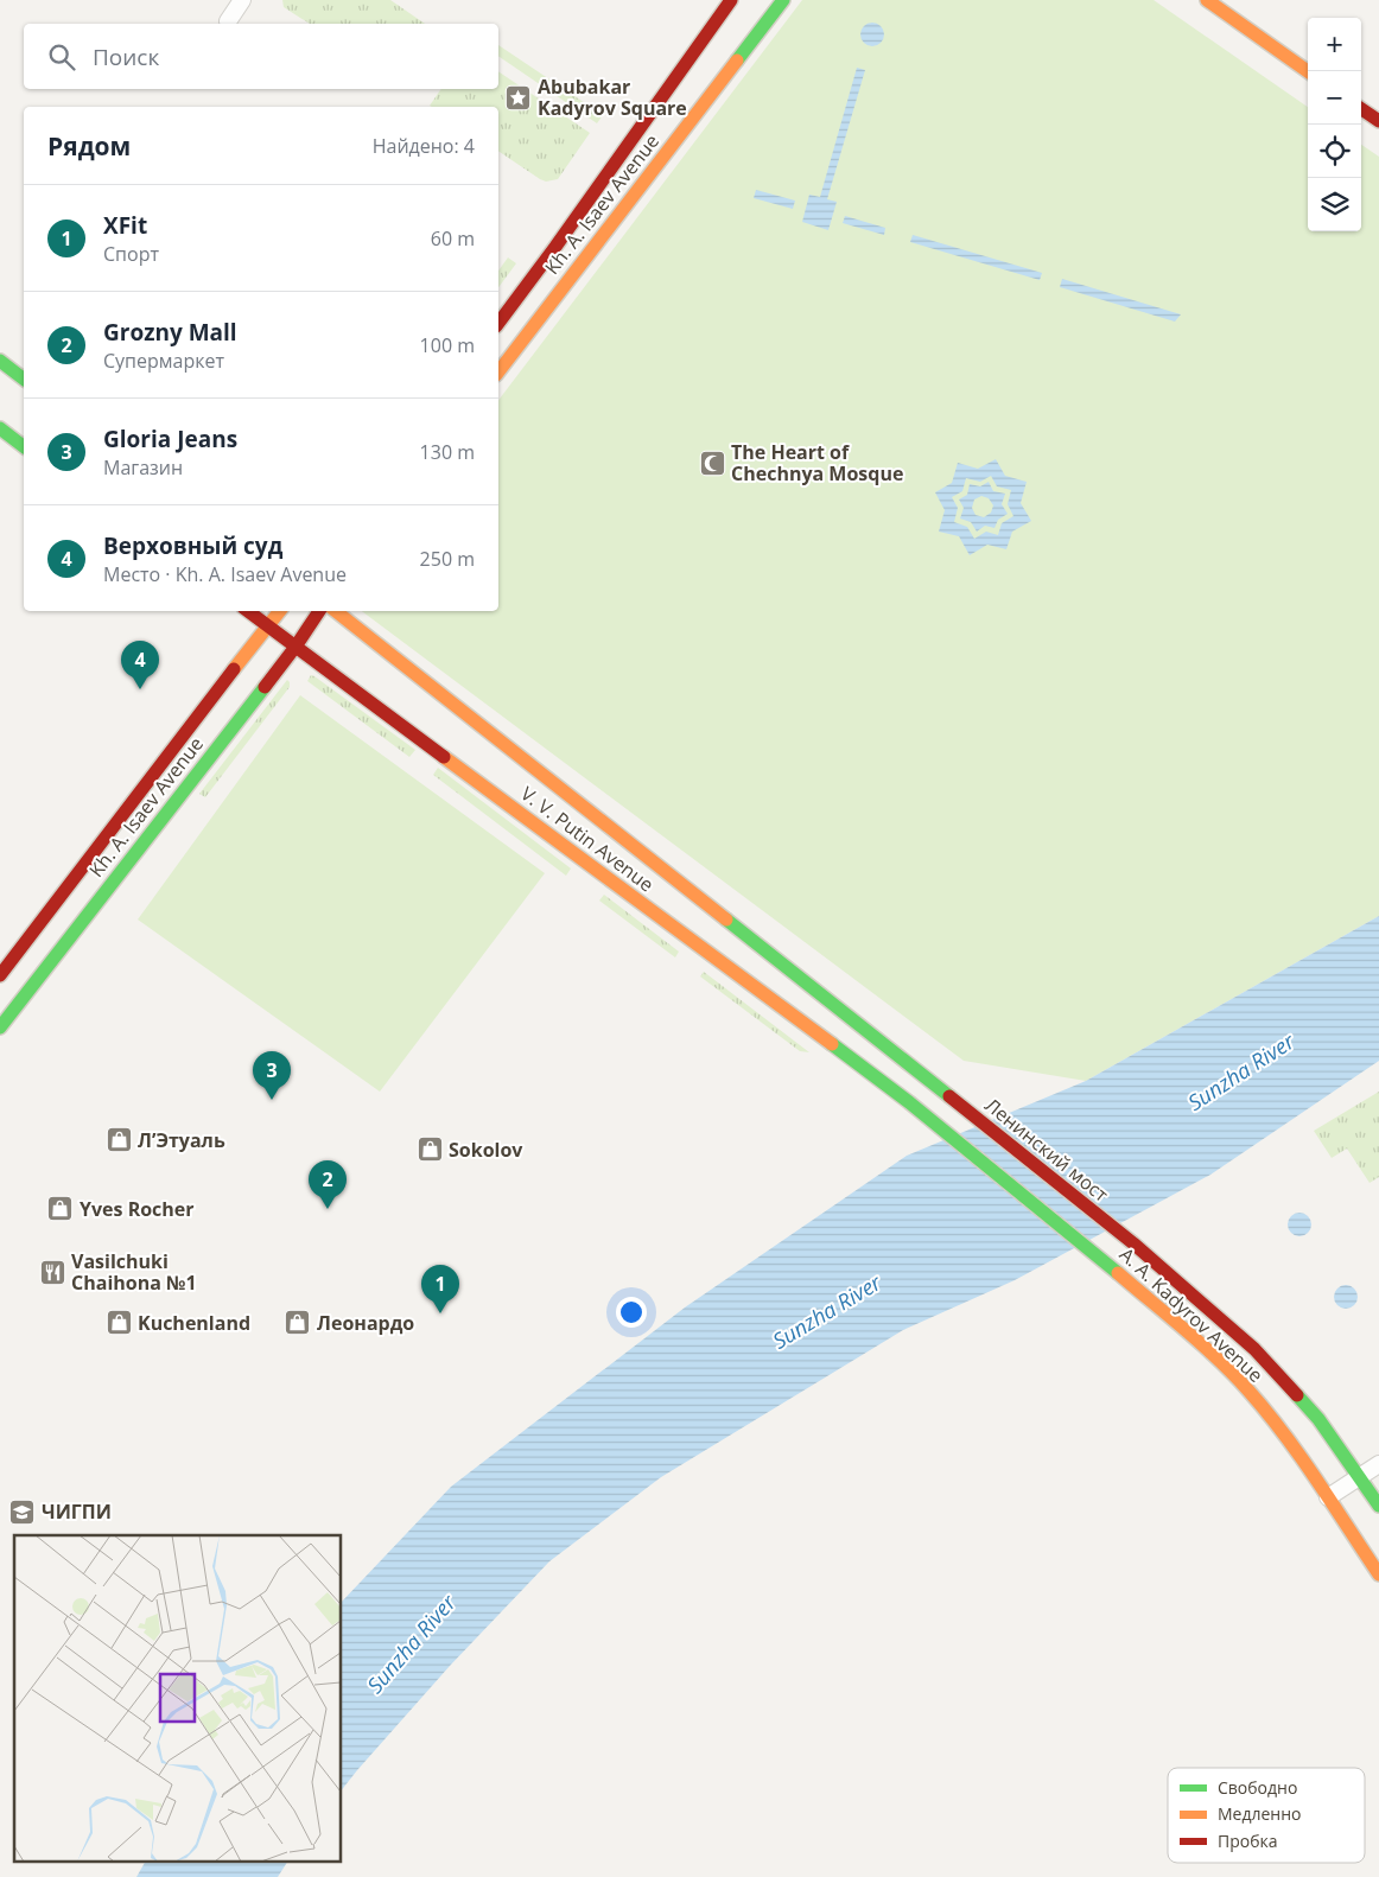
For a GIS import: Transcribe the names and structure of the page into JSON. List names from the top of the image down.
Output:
{
  "streets": {
    "main road": [
      "Kh. A. Isaev Avenue",
      "V. V. Putin Avenue",
      "Ленинский мост",
      "A. A. Kadyrov Avenue"
    ]
  },
  "crossings": [
    ["Kh. A. Isaev Avenue", "V. V. Putin Avenue"],
    ["V. V. Putin Avenue", "Ленинский мост"],
    ["V. V. Putin Avenue", "A. A. Kadyrov Avenue"],
    ["Ленинский мост", "A. A. Kadyrov Avenue"]
  ],
  "water": ["Sunzha River"],
  "places": {
    "place": ["Abubakar Kadyrov Square"],
    "mosque": ["The Heart of Chechnya Mosque"],
    "shop": [
      "Л’Этуаль",
      "Sokolov",
      "Yves Rocher",
      "Kuchenland",
      "Леонардо"
    ],
    "restaurant": ["Vasilchuki Chaihona №1"],
    "school or university": ["ЧИГПИ"]
  },
  "legend": ["Свободно", "Медленно", "Пробка"],
  "page": {
    "map_buttons": ["+", "−"],
    "search": "Поиск",
    "heading": ["Рядом", "Найдено: 4"],
    "list": [
      {
        "mark": "1",
        "name": "XFit",
        "note": "Спорт",
        "value": "60 m"
      },
      {
        "mark": "2",
        "name": "Grozny Mall",
        "note": "Супермаркет",
        "value": "100 m"
      },
      {
        "mark": "3",
        "name": "Gloria Jeans",
        "note": "Магазин",
        "value": "130 m"
      },
      {
        "mark": "4",
        "name": "Верховный суд",
        "note": "Место · Kh. A. Isaev Avenue",
        "value": "250 m"
      }
    ],
    "pins": [
      "4",
      "3",
      "2",
      "1"
    ]
  }
}
